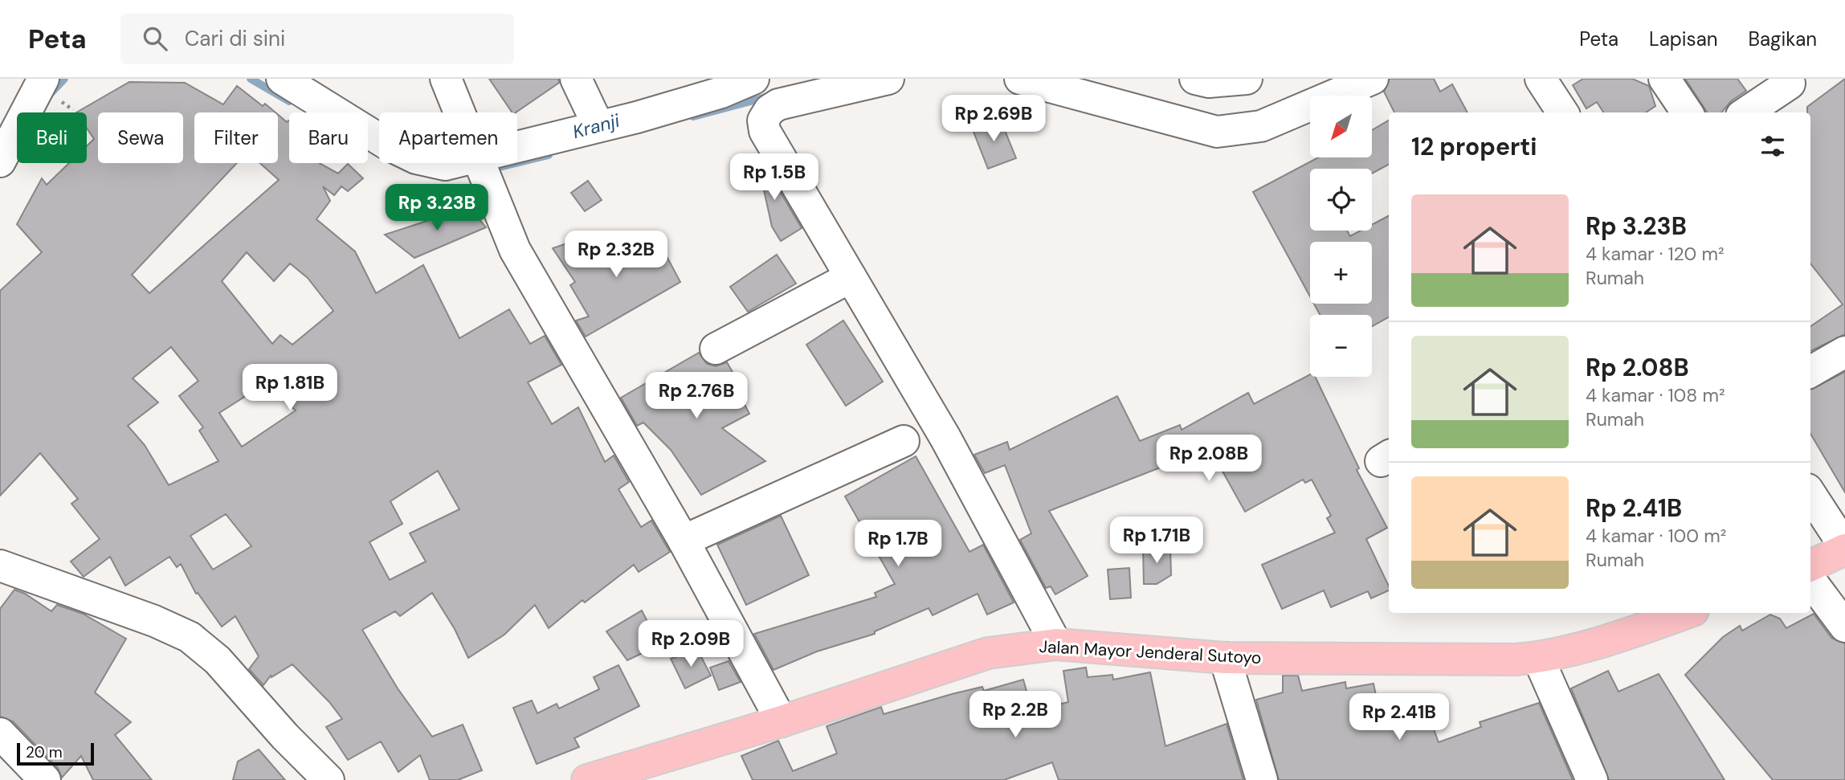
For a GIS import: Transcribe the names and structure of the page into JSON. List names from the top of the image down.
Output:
{
  "streets": {
    "main road": ["Jalan Mayor Jenderal Sutoyo"]
  },
  "water": ["Kranji"],
  "scale_bar": "20 m",
  "north": "bottom left",
  "page": {
    "header": "Peta",
    "search": "Cari di sini",
    "nav": ["Peta", "Lapisan", "Bagikan"],
    "price": [
      "Rp 2.69B",
      "Rp 1.5B",
      "Rp 3.23B",
      "Rp 2.32B",
      "Rp 1.81B",
      "Rp 2.76B",
      "Rp 2.08B",
      "Rp 1.71B",
      "Rp 1.7B",
      "Rp 2.09B",
      "Rp 2.2B",
      "Rp 2.41B"
    ],
    "map_buttons": ["+", "−"],
    "chip": [
      "Beli",
      "Sewa",
      "Filter",
      "Baru",
      "Apartemen"
    ],
    "heading": "12 properti",
    "list": [
      {
        "name": "Rp 3.23B",
        "note": "4 kamar · 120 m² · Rumah"
      },
      {
        "name": "Rp 2.08B",
        "note": "4 kamar · 108 m² · Rumah"
      },
      {
        "name": "Rp 2.41B",
        "note": "4 kamar · 100 m² · Rumah"
      }
    ],
    "scale": "20 m"
  }
}
